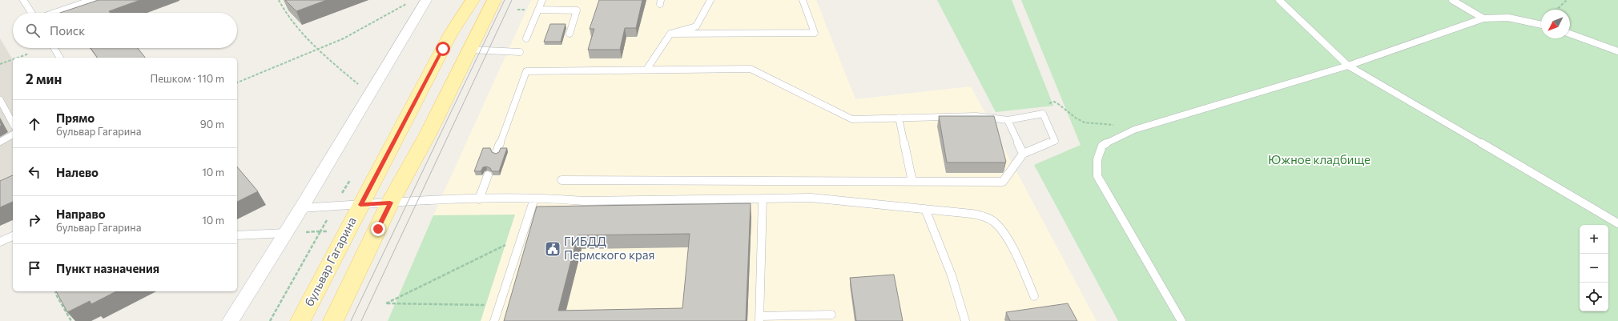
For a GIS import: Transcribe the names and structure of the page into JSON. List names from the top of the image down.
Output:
{
  "streets": {
    "main road": ["бульвар Гагарина"]
  },
  "parks": ["Южное кладбище"],
  "places": {
    "public building": ["ГИБДД Пермского края"]
  },
  "north": "bottom left",
  "page": {
    "search": "Поиск",
    "heading": ["2 мин", "Пешком · 110 m"],
    "list": [
      ["Прямо", "бульвар Гагарина", "90 m"],
      ["Налево", "10 m"],
      ["Направо", "бульвар Гагарина", "10 m"],
      "Пункт назначения"
    ],
    "map_buttons": ["+", "−"]
  }
}
